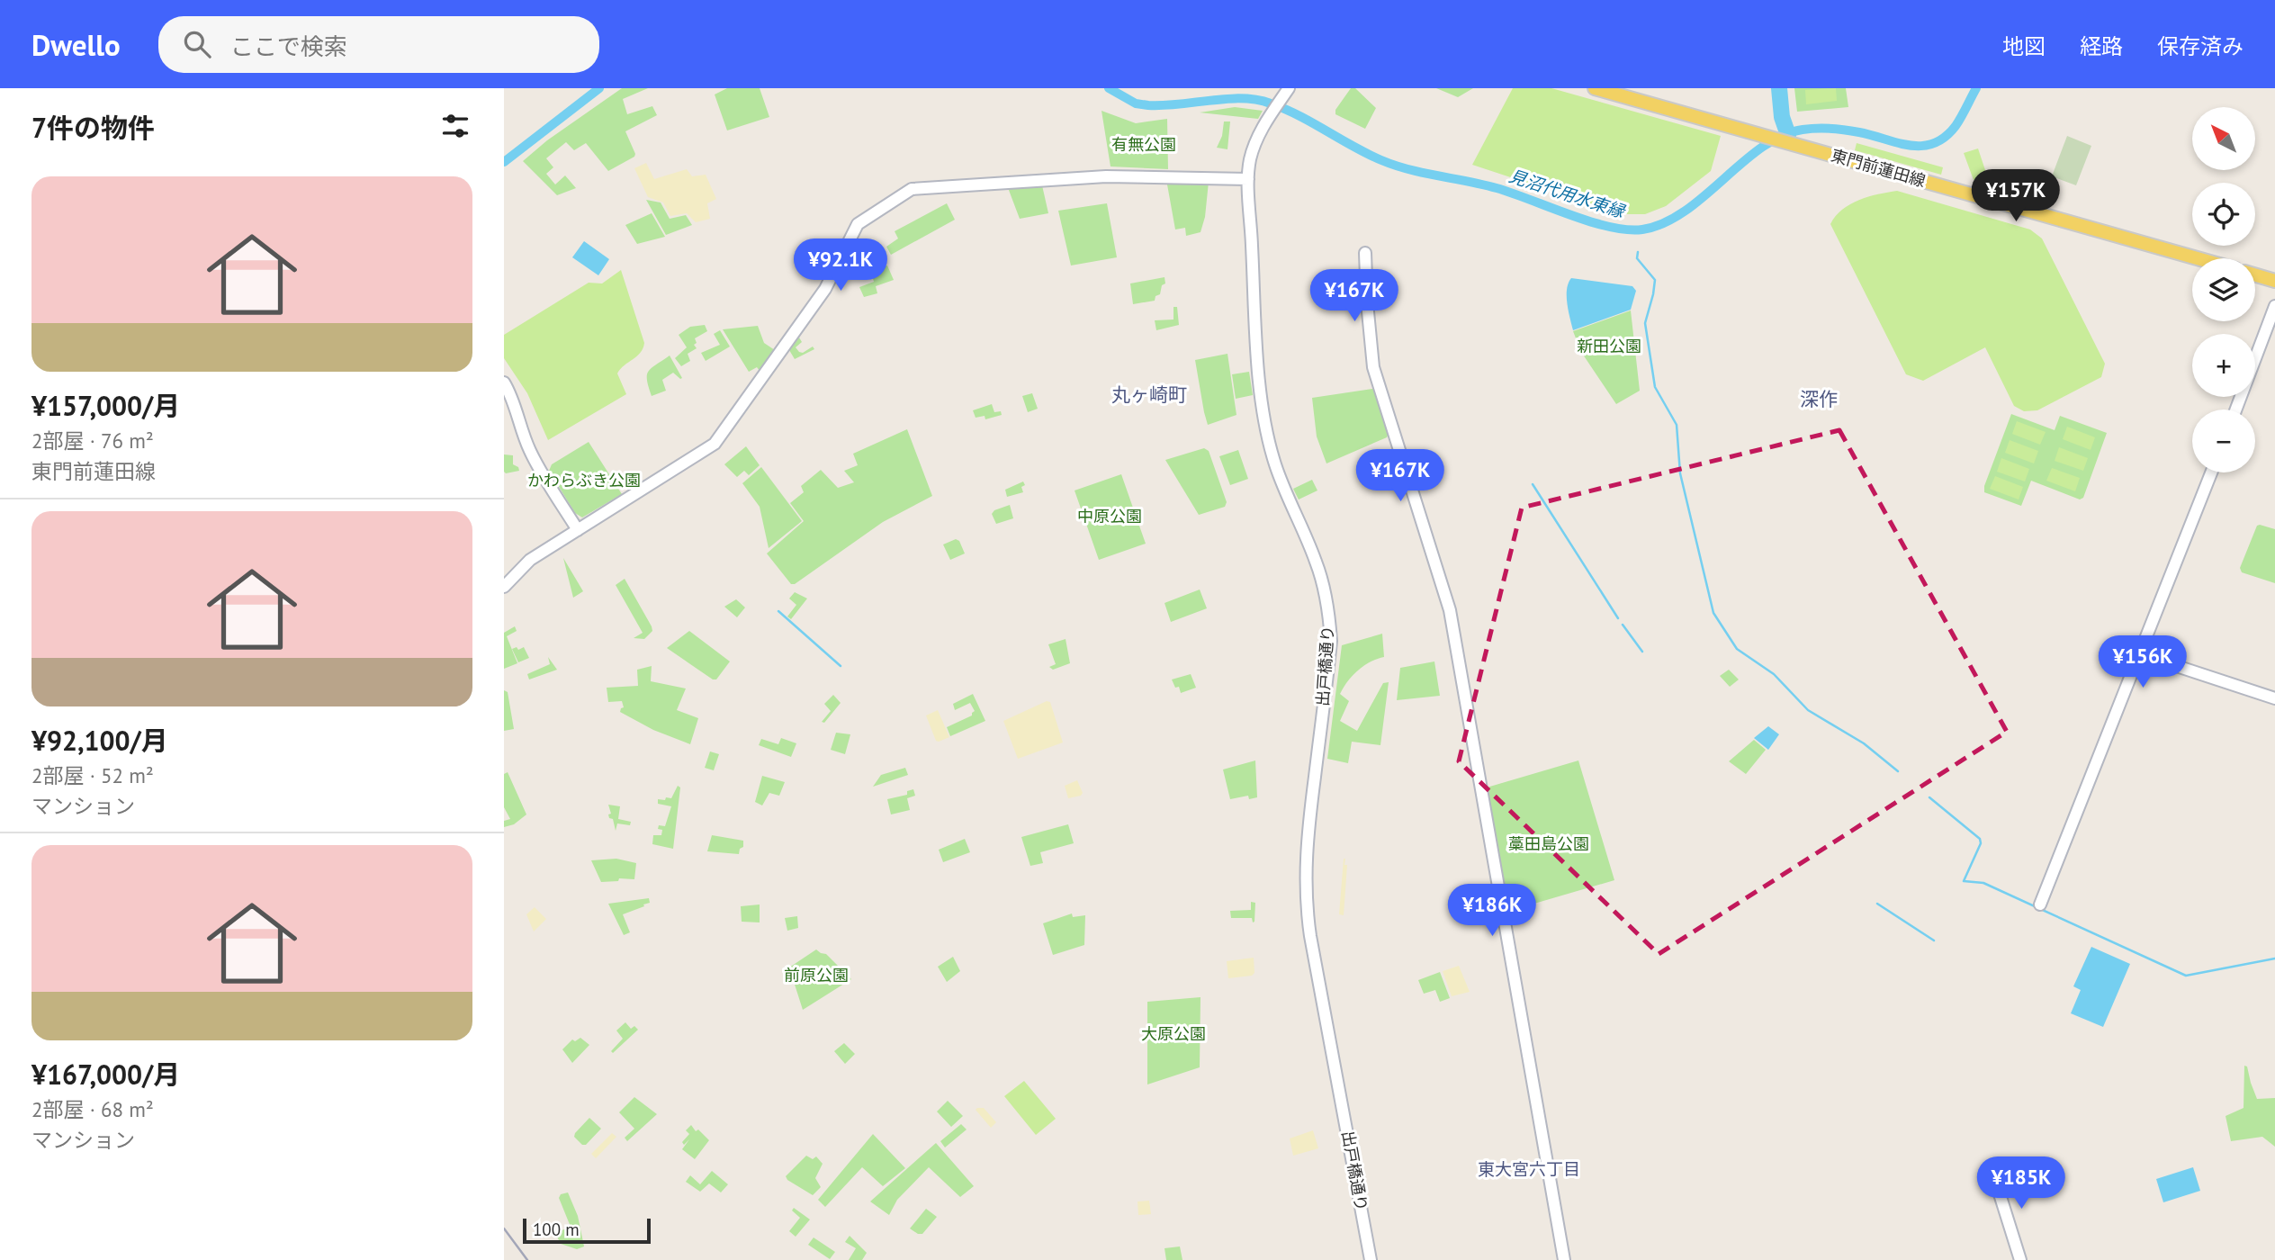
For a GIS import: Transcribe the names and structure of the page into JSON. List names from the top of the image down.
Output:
{
  "streets": {
    "main road": ["東門前蓮田線"],
    "street": ["出戸橋通り"]
  },
  "districts": ["丸ヶ崎町", "深作", "東大宮六丁目"],
  "water": ["見沼代用水東縁"],
  "parks": [
    "有無公園",
    "新田公園",
    "かわらぶき公園",
    "中原公園",
    "藁田島公園",
    "前原公園",
    "大原公園"
  ],
  "scale_bar": "100 m",
  "north": "top left",
  "page": {
    "header": "Dwello",
    "search": "ここで検索",
    "nav": ["地図", "経路", "保存済み"],
    "heading": "7件の物件",
    "map_buttons": ["+", "−"],
    "list": [
      {
        "name": "¥157,000/月",
        "note": "2部屋 · 76 m² · 東門前蓮田線"
      },
      {
        "name": "¥92,100/月",
        "note": "2部屋 · 52 m² · マンション"
      },
      {
        "name": "¥167,000/月",
        "note": "2部屋 · 68 m² · マンション"
      }
    ],
    "price": [
      "¥157K",
      "¥92.1K",
      "¥167K",
      "¥167K",
      "¥156K",
      "¥186K",
      "¥185K"
    ],
    "scale": "100 m"
  }
}
